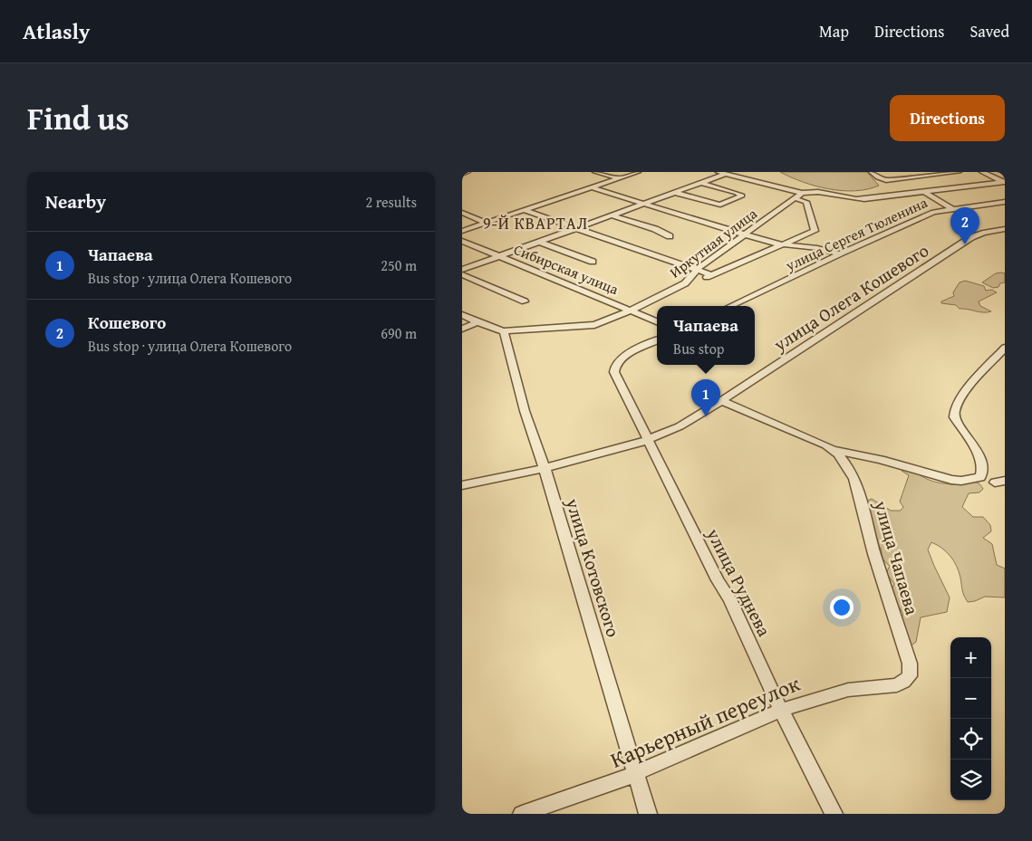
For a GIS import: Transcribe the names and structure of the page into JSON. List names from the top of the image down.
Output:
{
  "streets": {
    "street": [
      "улица Сергея Тюленина",
      "Иркутная улица",
      "Сибирская улица",
      "улица Олега Кошевого",
      "улица Чапаева",
      "улица Котовского",
      "улица Руднева",
      "Карьерный переулок"
    ]
  },
  "crossings": [
    ["Иркутная улица", "Сибирская улица"],
    ["Иркутная улица", "улица Котовского"],
    ["улица Олега Кошевого", "улица Котовского"],
    ["улица Олега Кошевого", "улица Руднева"],
    ["улица Чапаева", "Карьерный переулок"],
    ["улица Котовского", "Карьерный переулок"],
    ["улица Руднева", "Карьерный переулок"]
  ],
  "districts": ["9-Й КВАРТАЛ"],
  "page": {
    "header": "Atlasly",
    "nav": ["Map", "Directions", "Saved"],
    "title": "Find us",
    "buttons": "Directions",
    "heading": ["Nearby", "2 results"],
    "pins": ["2", "1"],
    "list": [
      {
        "mark": "1",
        "name": "Чапаева",
        "note": "Bus stop · улица Олега Кошевого",
        "value": "250 m"
      },
      {
        "mark": "2",
        "name": "Кошевого",
        "note": "Bus stop · улица Олега Кошевого",
        "value": "690 m"
      }
    ],
    "popup": ["Чапаева", "Bus stop"],
    "map_buttons": ["+", "−"]
  }
}
